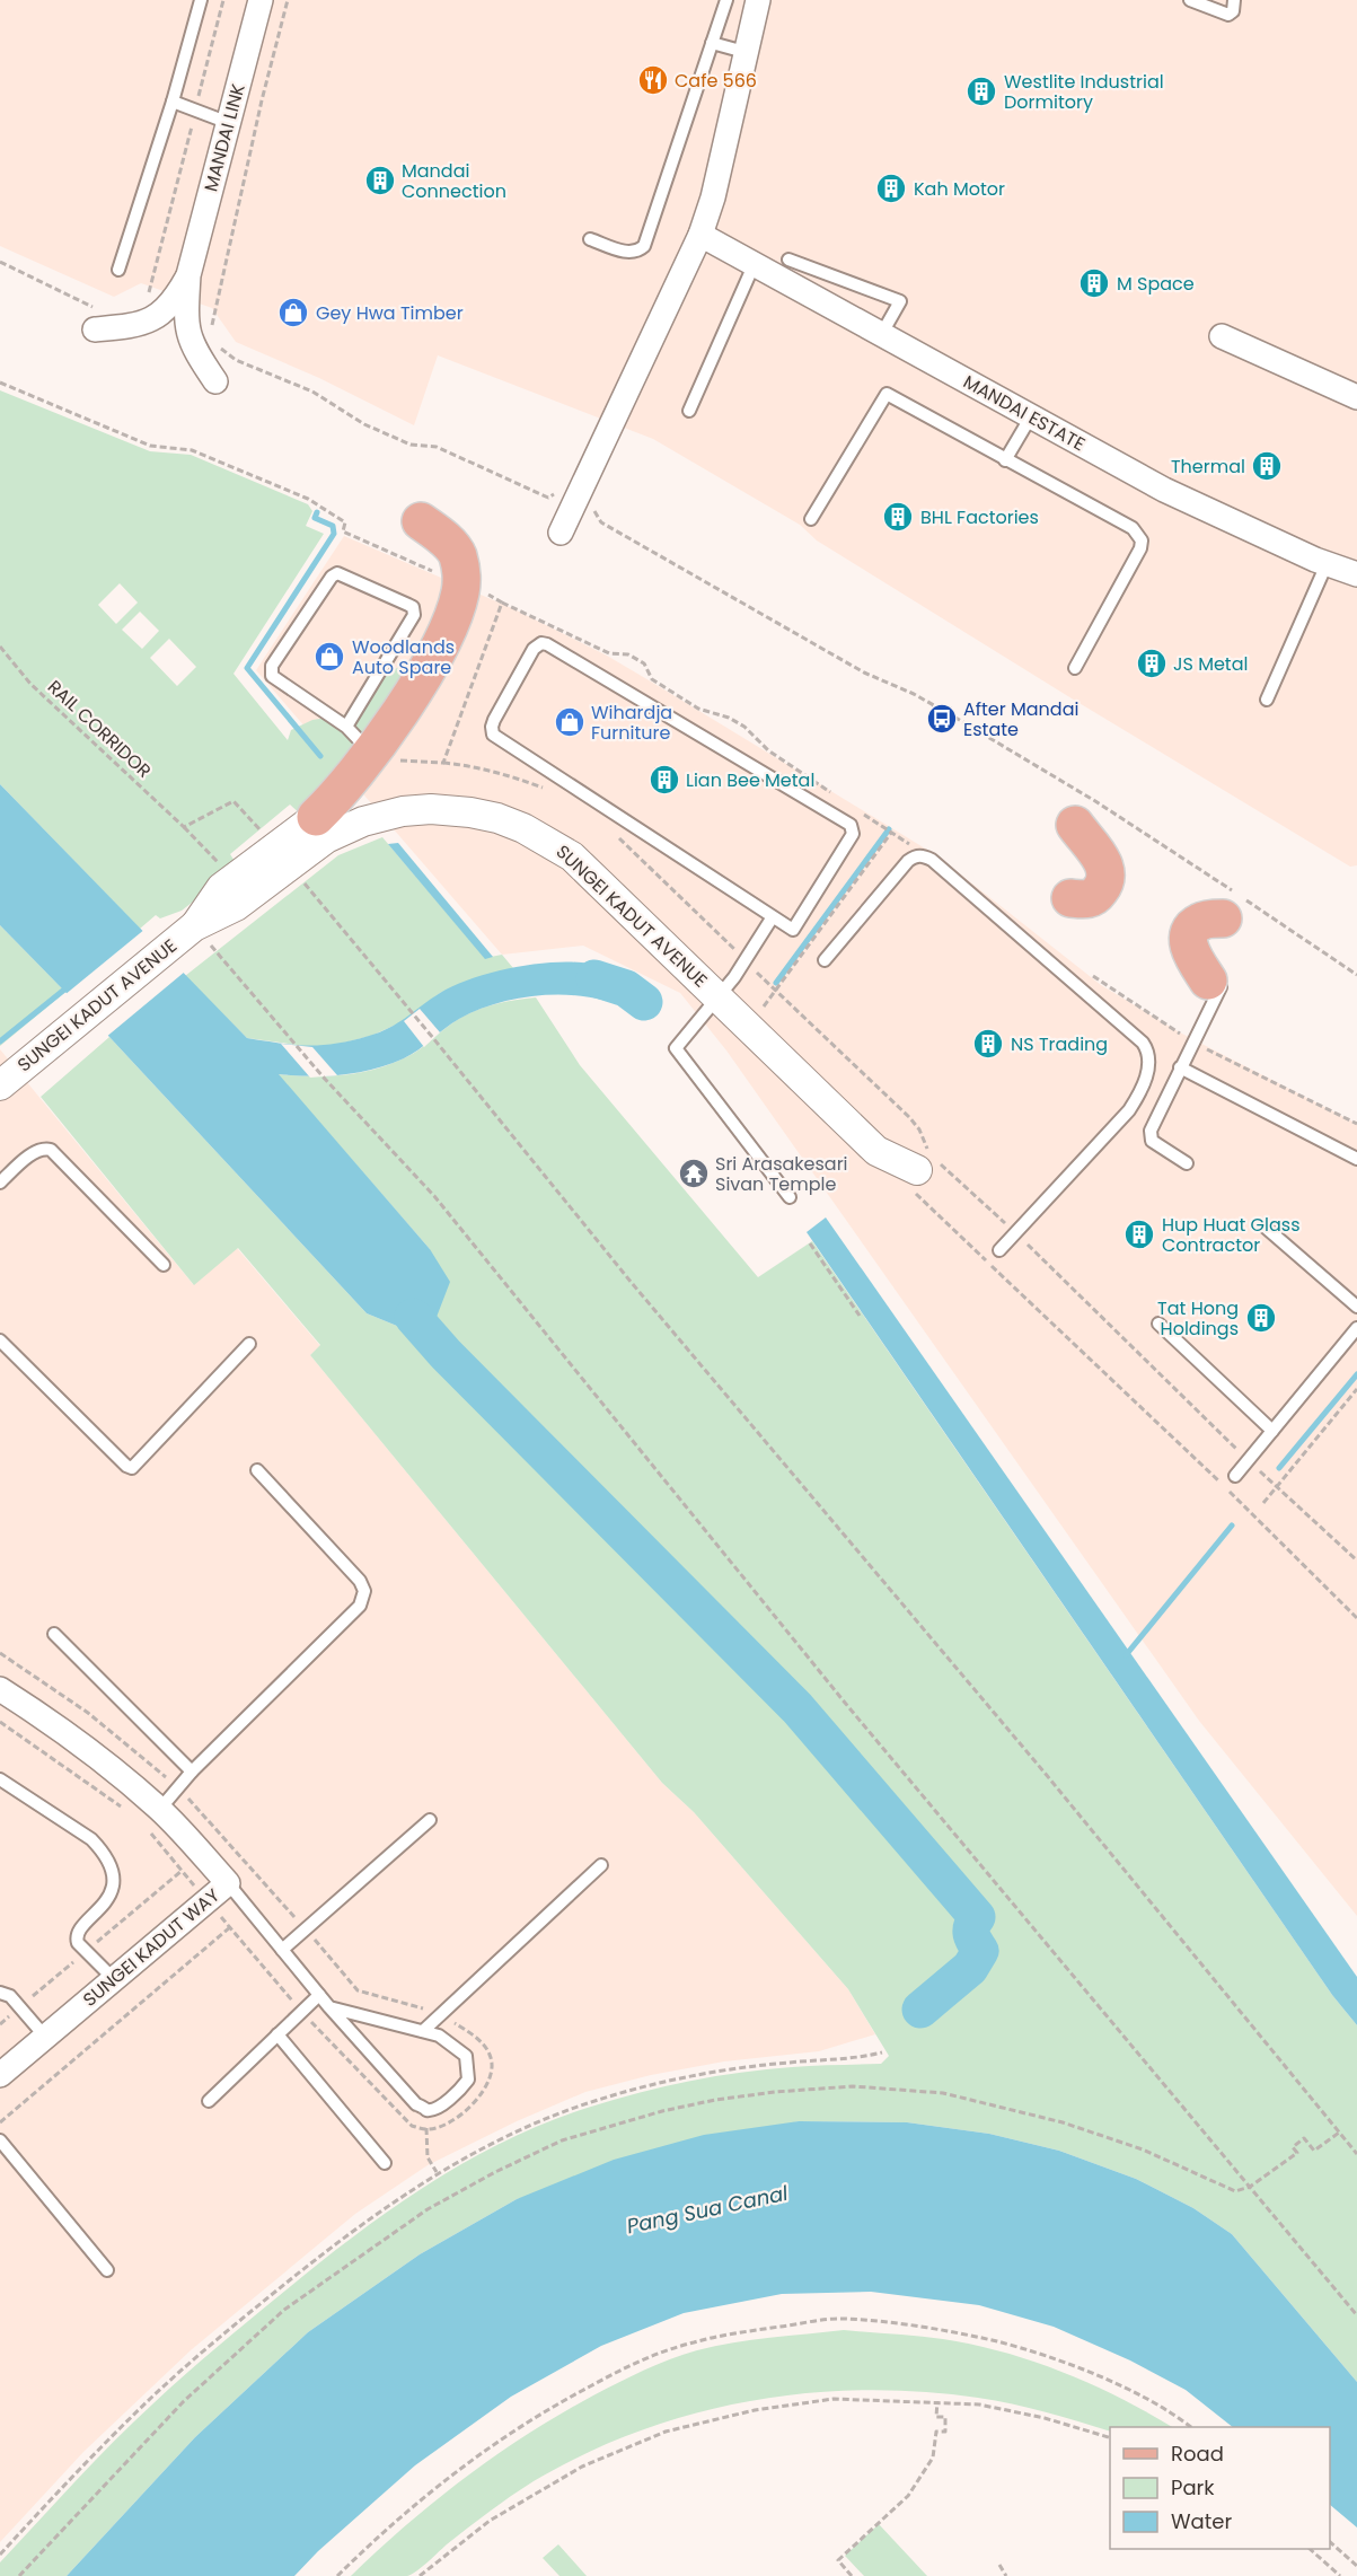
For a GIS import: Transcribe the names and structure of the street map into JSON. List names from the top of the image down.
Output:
{
  "streets": {
    "street": [
      "MANDAI LINK",
      "MANDAI ESTATE",
      "SUNGEI KADUT AVENUE",
      "SUNGEI KADUT WAY"
    ],
    "path": ["RAIL CORRIDOR"]
  },
  "water": ["Pang Sua Canal"],
  "places": {
    "restaurant": ["Cafe 566"],
    "building": [
      "Westlite Industrial Dormitory",
      "Mandai Connection",
      "Kah Motor",
      "M Space",
      "Thermal",
      "BHL Factories",
      "JS Metal",
      "Lian Bee Metal",
      "NS Trading",
      "Hup Huat Glass Contractor",
      "Tat Hong Holdings"
    ],
    "shop": ["Gey Hwa Timber", "Woodlands Auto Spare", "Wihardja Furniture"],
    "bus stop": ["After Mandai Estate"],
    "temple": ["Sri Arasakesari Sivan Temple"]
  },
  "legend": ["Road", "Park", "Water"]
}
